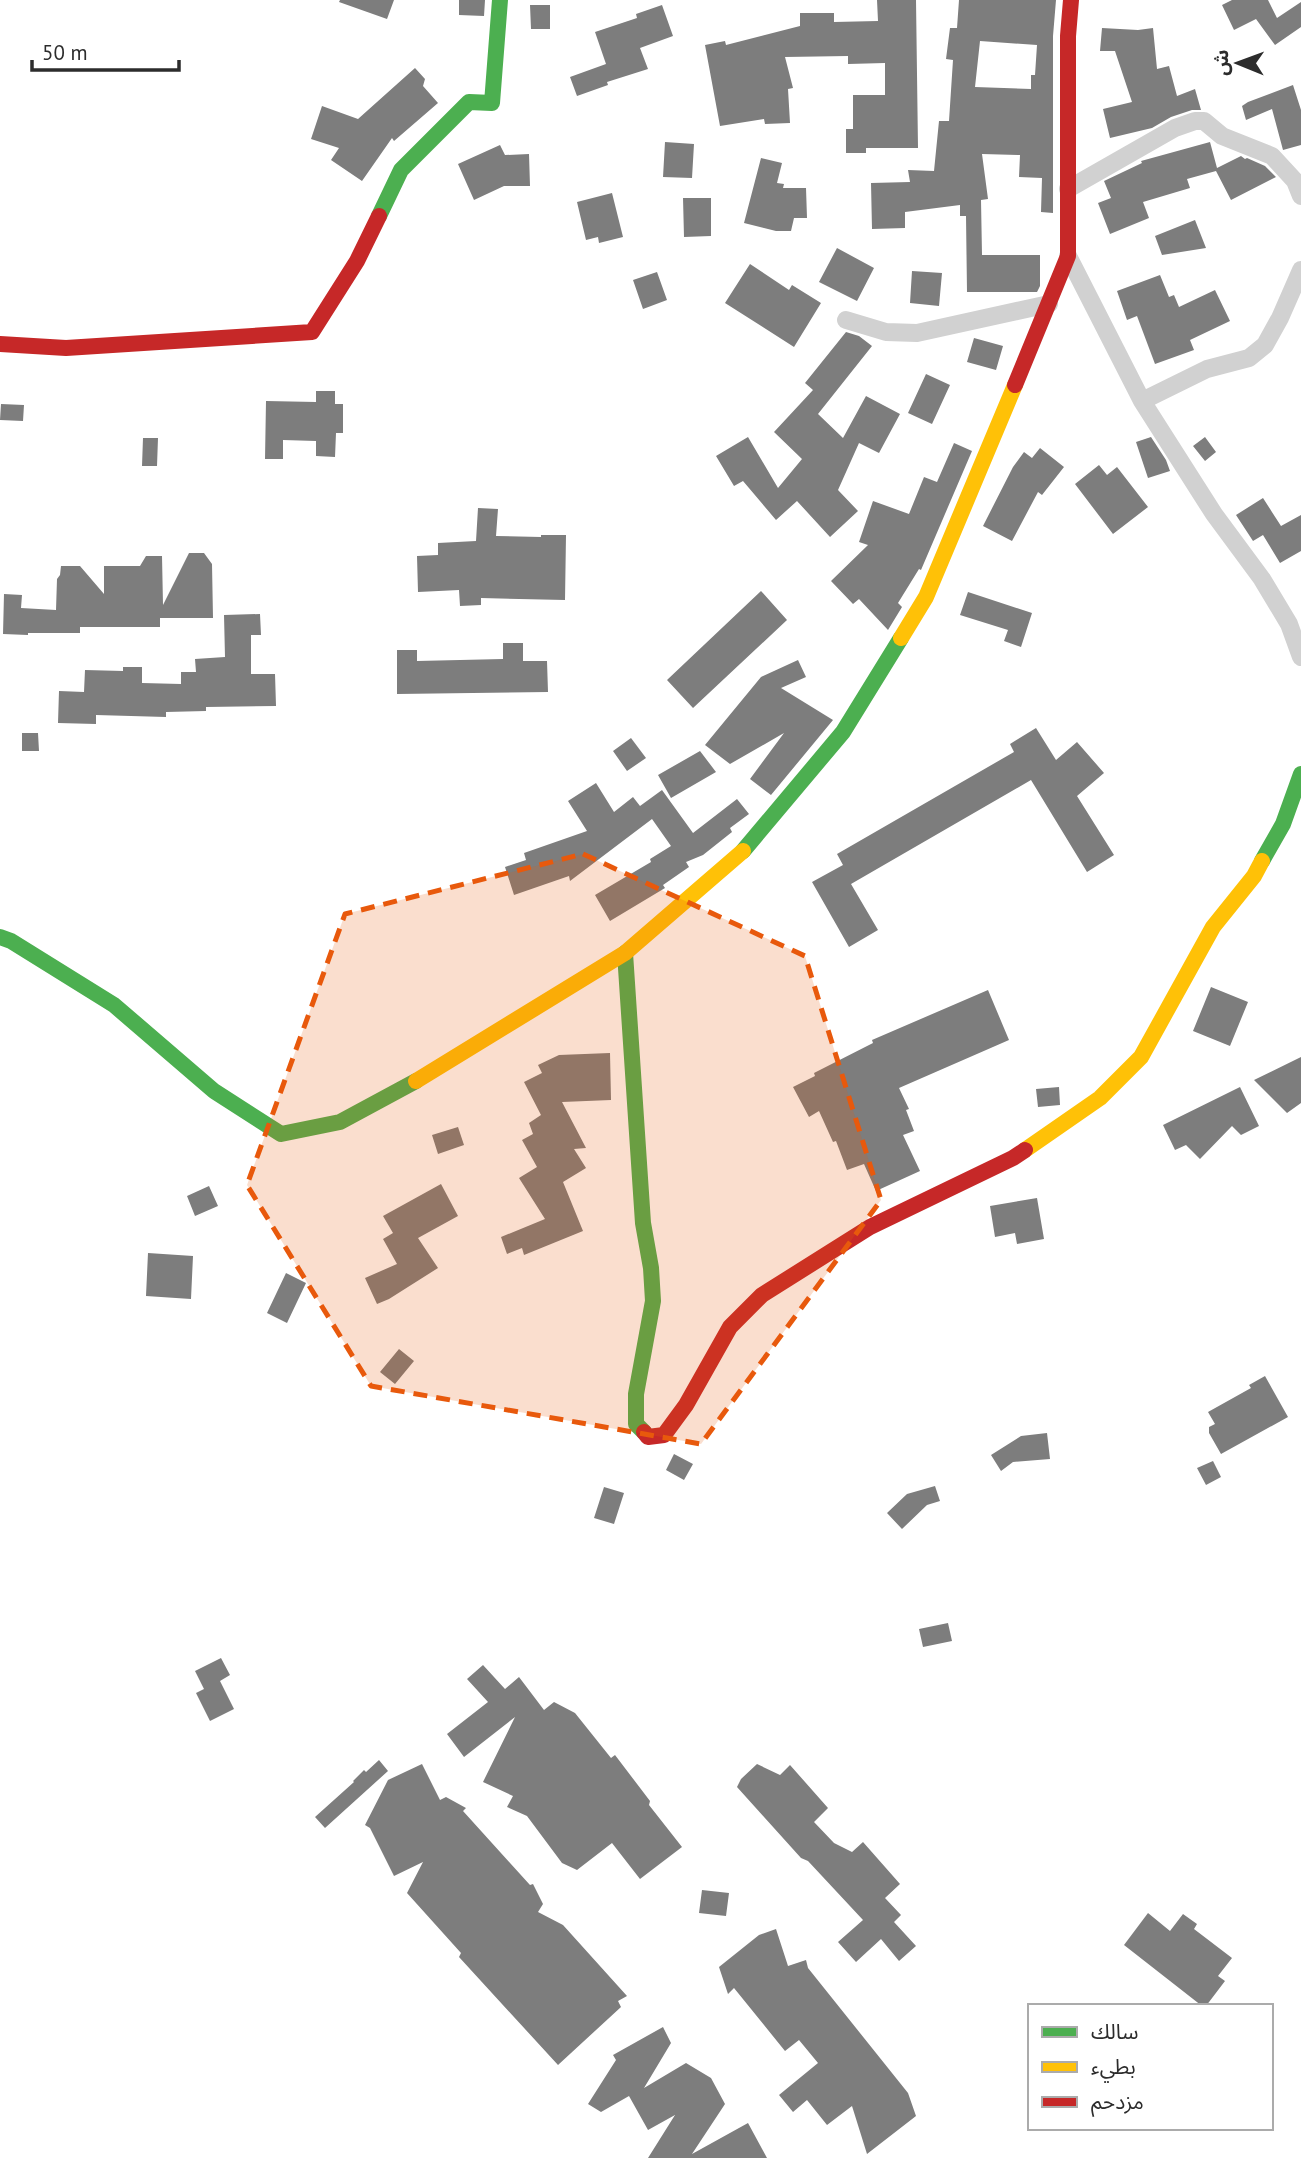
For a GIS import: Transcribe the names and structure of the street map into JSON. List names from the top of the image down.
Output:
{
  "legend": ["سالك", "بطيء", "مزدحم"],
  "scale_bar": "50 m",
  "north": "left"
}
